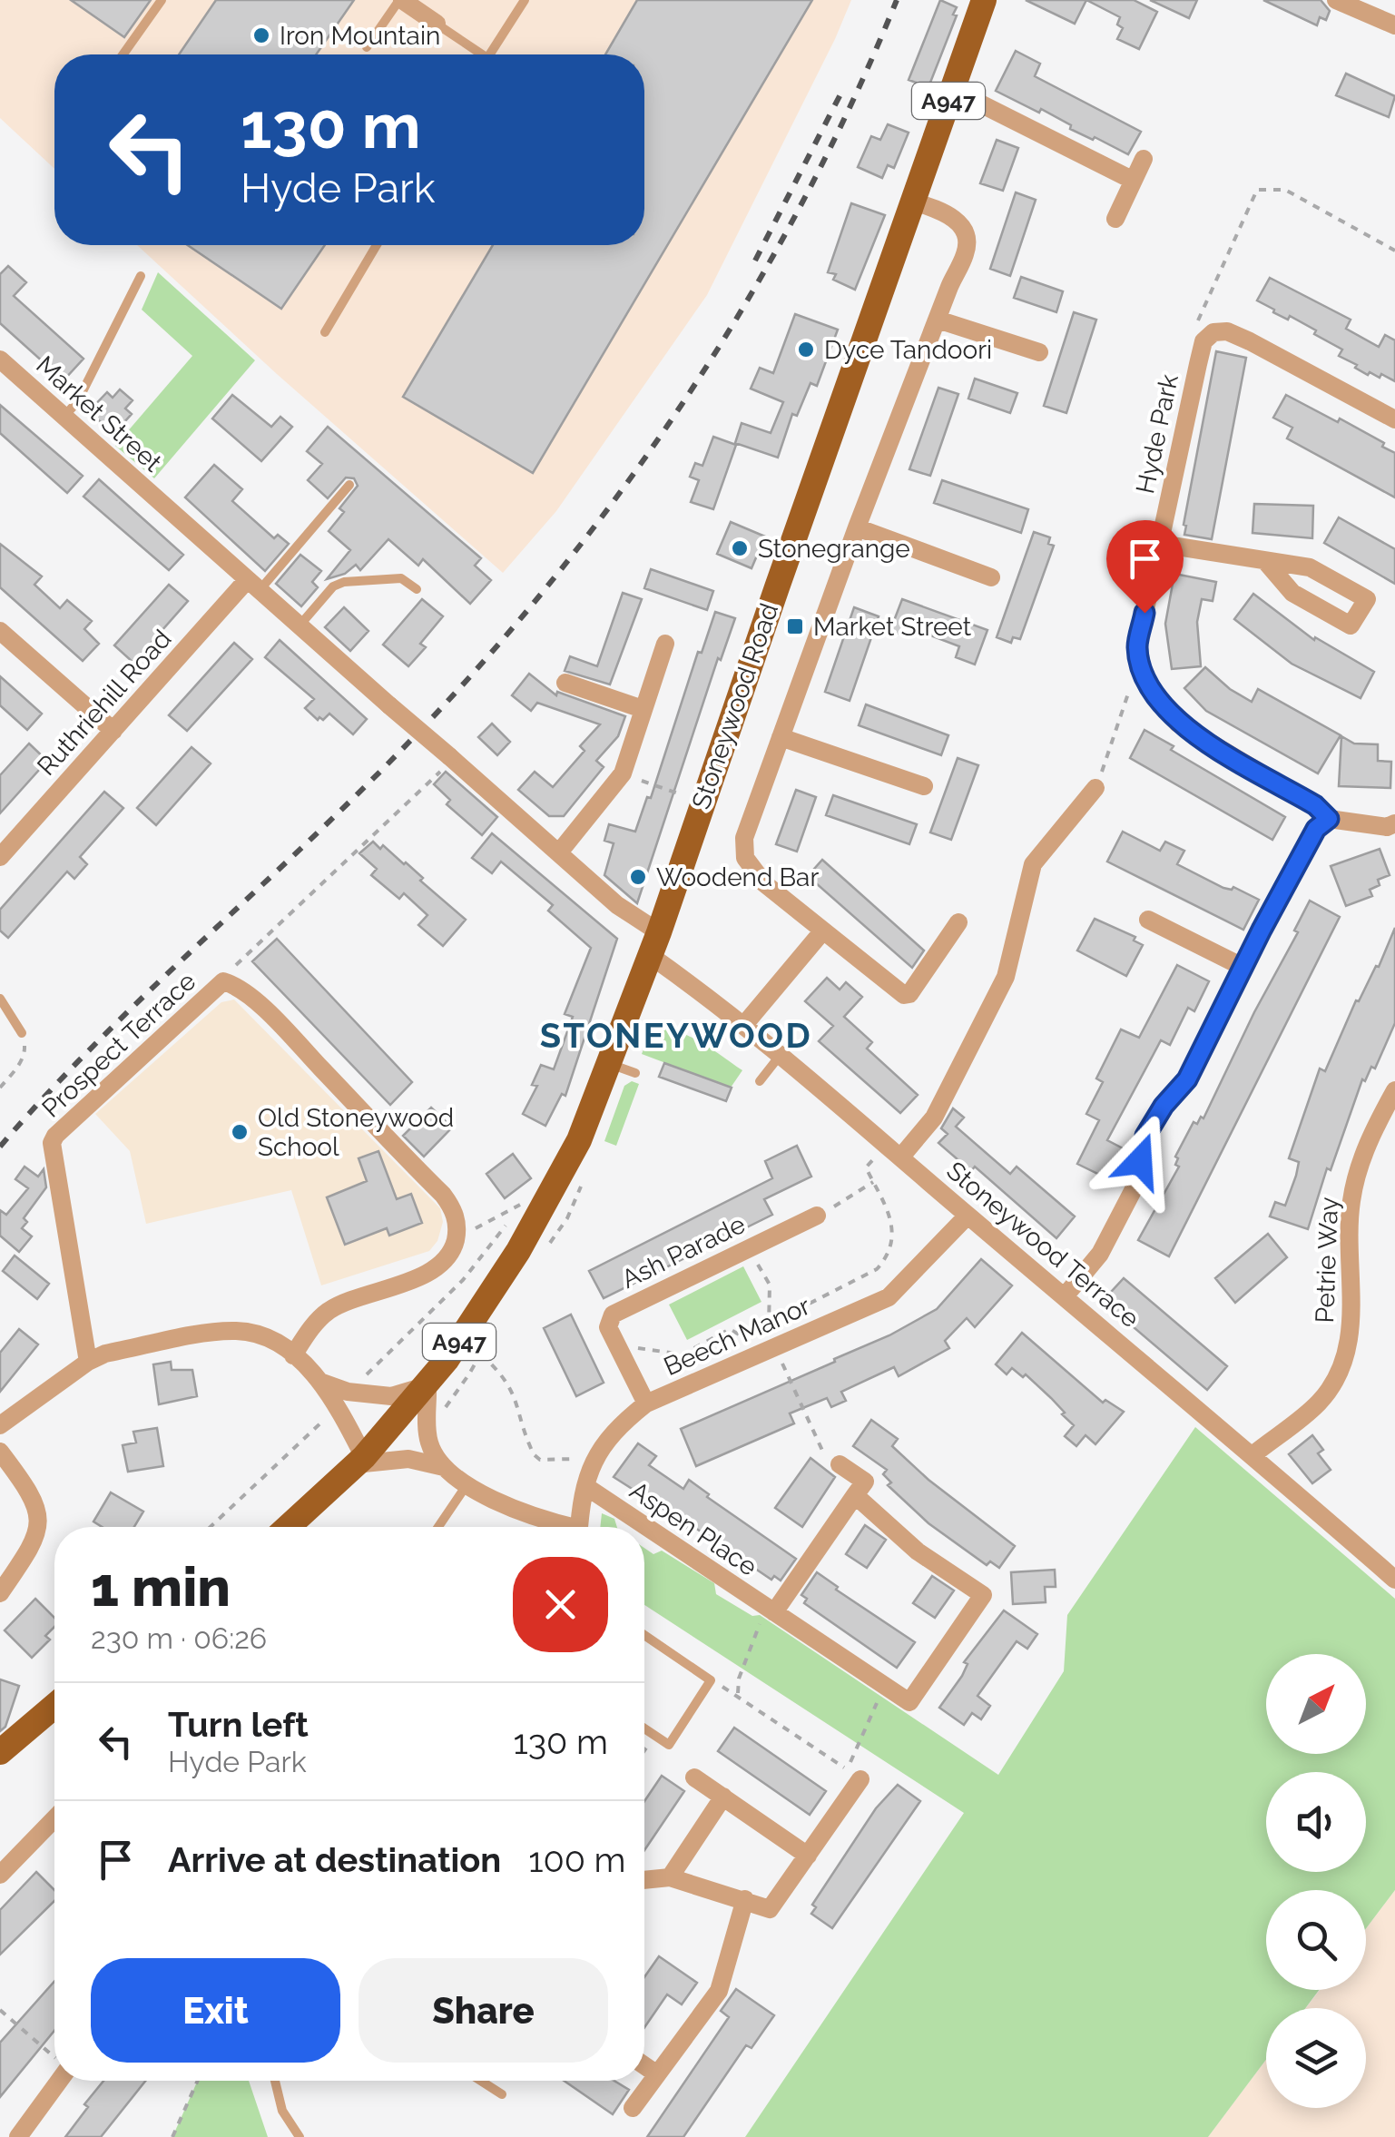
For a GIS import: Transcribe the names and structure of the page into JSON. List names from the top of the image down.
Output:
{
  "streets": {
    "main road": ["A947", "Stoneywood Road"],
    "street": [
      "Market Street",
      "Hyde Park",
      "Ruthriehill Road",
      "Prospect Terrace",
      "Stoneywood Terrace",
      "Ash Parade",
      "Petrie Way",
      "Beech Manor",
      "Aspen Place"
    ]
  },
  "crossings": [
    ["A947", "Market Street"],
    ["A947", "Stoneywood Road"],
    ["A947", "Stoneywood Terrace"],
    ["Market Street", "Ruthriehill Road"],
    ["Market Street", "Stoneywood Road"],
    ["Market Street", "Stoneywood Terrace"],
    ["Stoneywood Road", "Stoneywood Terrace"],
    ["Stoneywood Terrace", "Petrie Way"],
    ["Stoneywood Terrace", "Beech Manor"],
    ["Ash Parade", "Beech Manor"],
    ["Beech Manor", "Aspen Place"]
  ],
  "districts": ["STONEYWOOD"],
  "places": {
    "other": [
      "Iron Mountain",
      "Dyce Tandoori",
      "Stonegrange",
      "Woodend Bar",
      "Old Stoneywood School"
    ],
    "transit": ["Market Street"]
  },
  "north": "top right",
  "page": {
    "turn": ["130 m", "Hyde Park"],
    "heading": ["1 min", "230 m · 06:26"],
    "list": [
      {
        "name": "Turn left",
        "note": "Hyde Park",
        "value": "130 m"
      },
      {
        "name": "Arrive at destination",
        "value": "100 m"
      }
    ],
    "buttons": ["Exit", "Share"]
  }
}
